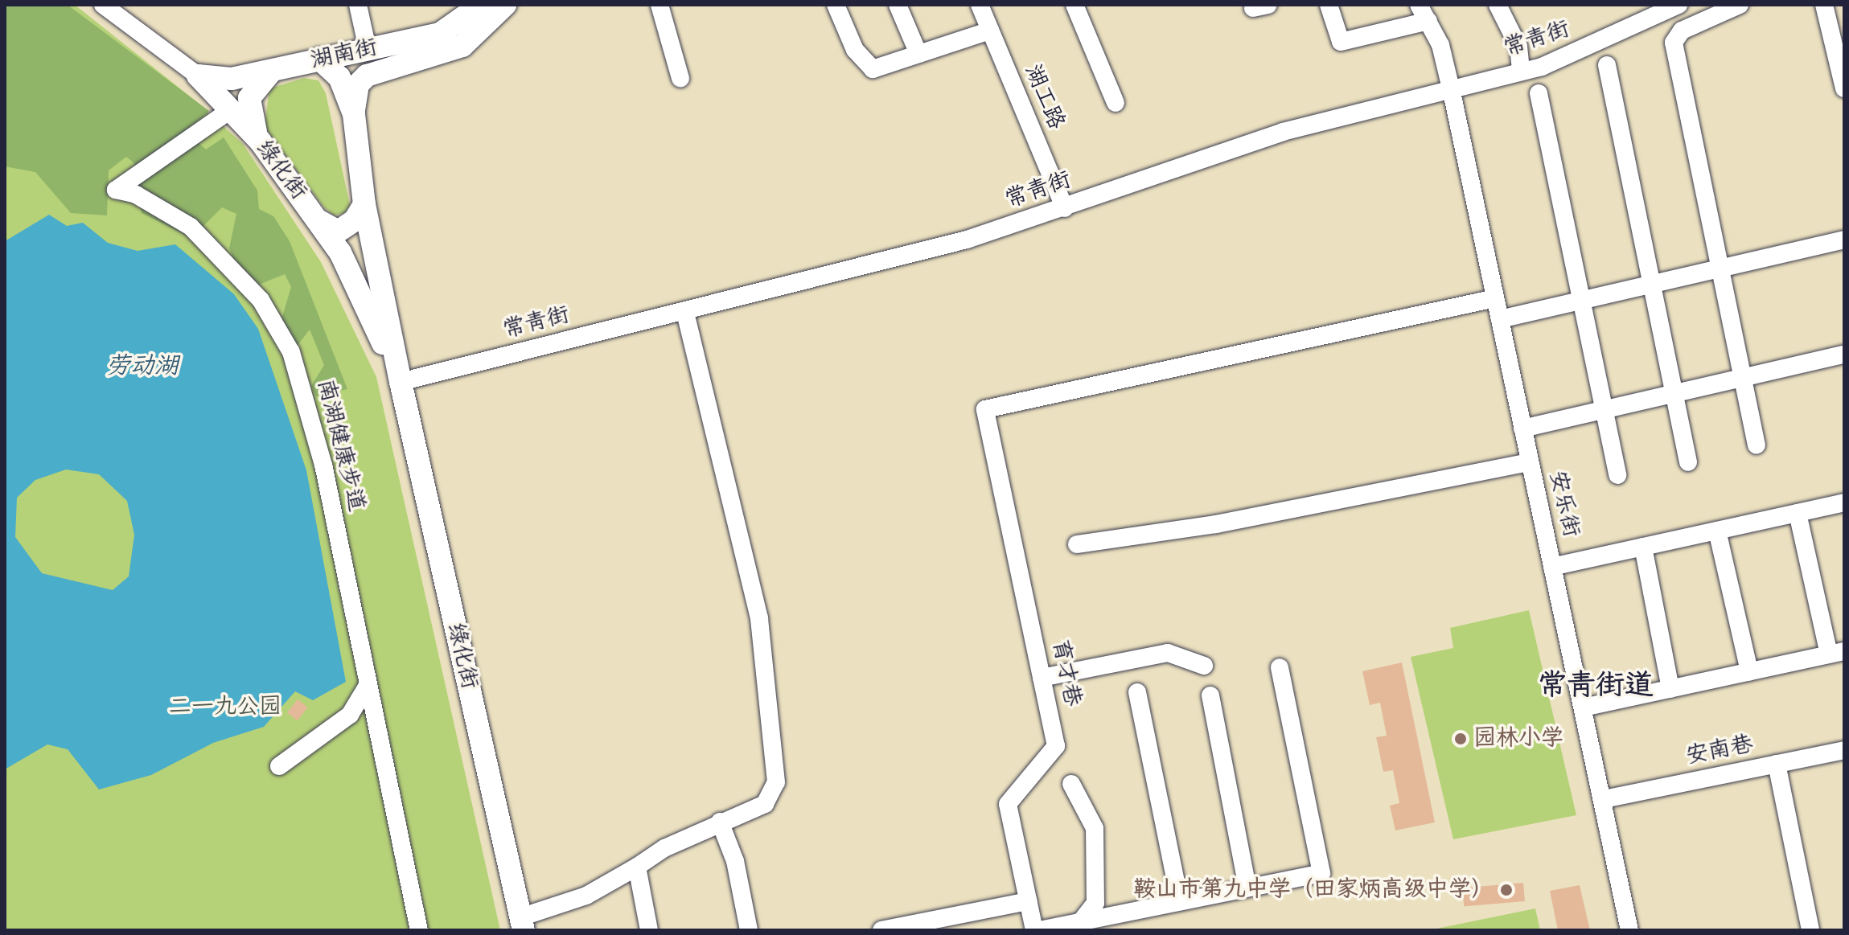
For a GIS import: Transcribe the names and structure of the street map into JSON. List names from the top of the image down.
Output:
{
  "streets": {
    "main road": ["湖南街", "绿化街"],
    "street": [
      "常青街",
      "湖工路",
      "南湖健康步道",
      "安乐街",
      "育才巷",
      "安南巷"
    ]
  },
  "crossings": [
    ["常青街", "湖工路"],
    ["常青街", "绿化街"],
    ["常青街", "安乐街"],
    ["湖南街", "绿化街"],
    ["绿化街", "南湖健康步道"],
    ["安乐街", "育才巷"],
    ["安乐街", "安南巷"]
  ],
  "districts": ["常青街道"],
  "water": ["劳动湖"],
  "parks": ["二一九公园"],
  "places": ["园林小学", "鞍山市第九中学（田家炳高级中学）"]
}
